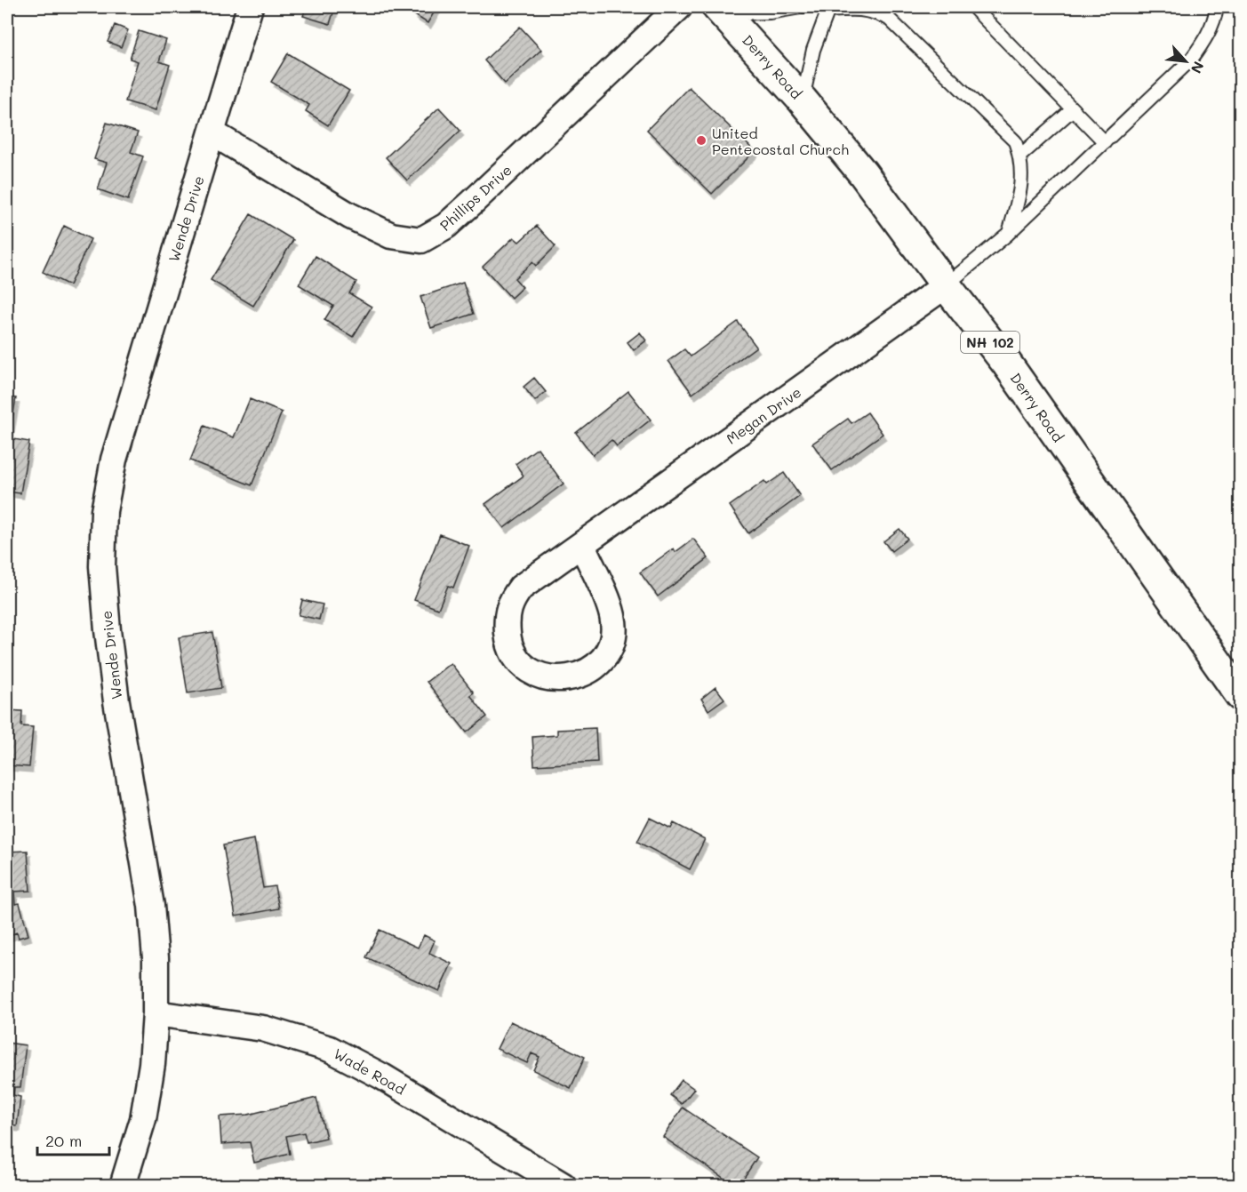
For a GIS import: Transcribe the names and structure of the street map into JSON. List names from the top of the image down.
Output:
{
  "streets": {
    "main road": ["Derry Road", "NH 102"],
    "street": [
      "Phillips Drive",
      "Wende Drive",
      "Megan Drive",
      "Wade Road"
    ]
  },
  "crossings": [
    ["Derry Road", "Megan Drive"],
    ["Phillips Drive", "Wende Drive"],
    ["Wende Drive", "Wade Road"]
  ],
  "places": ["United Pentecostal Church"],
  "scale_bar": "20 m",
  "north": "bottom right"
}
